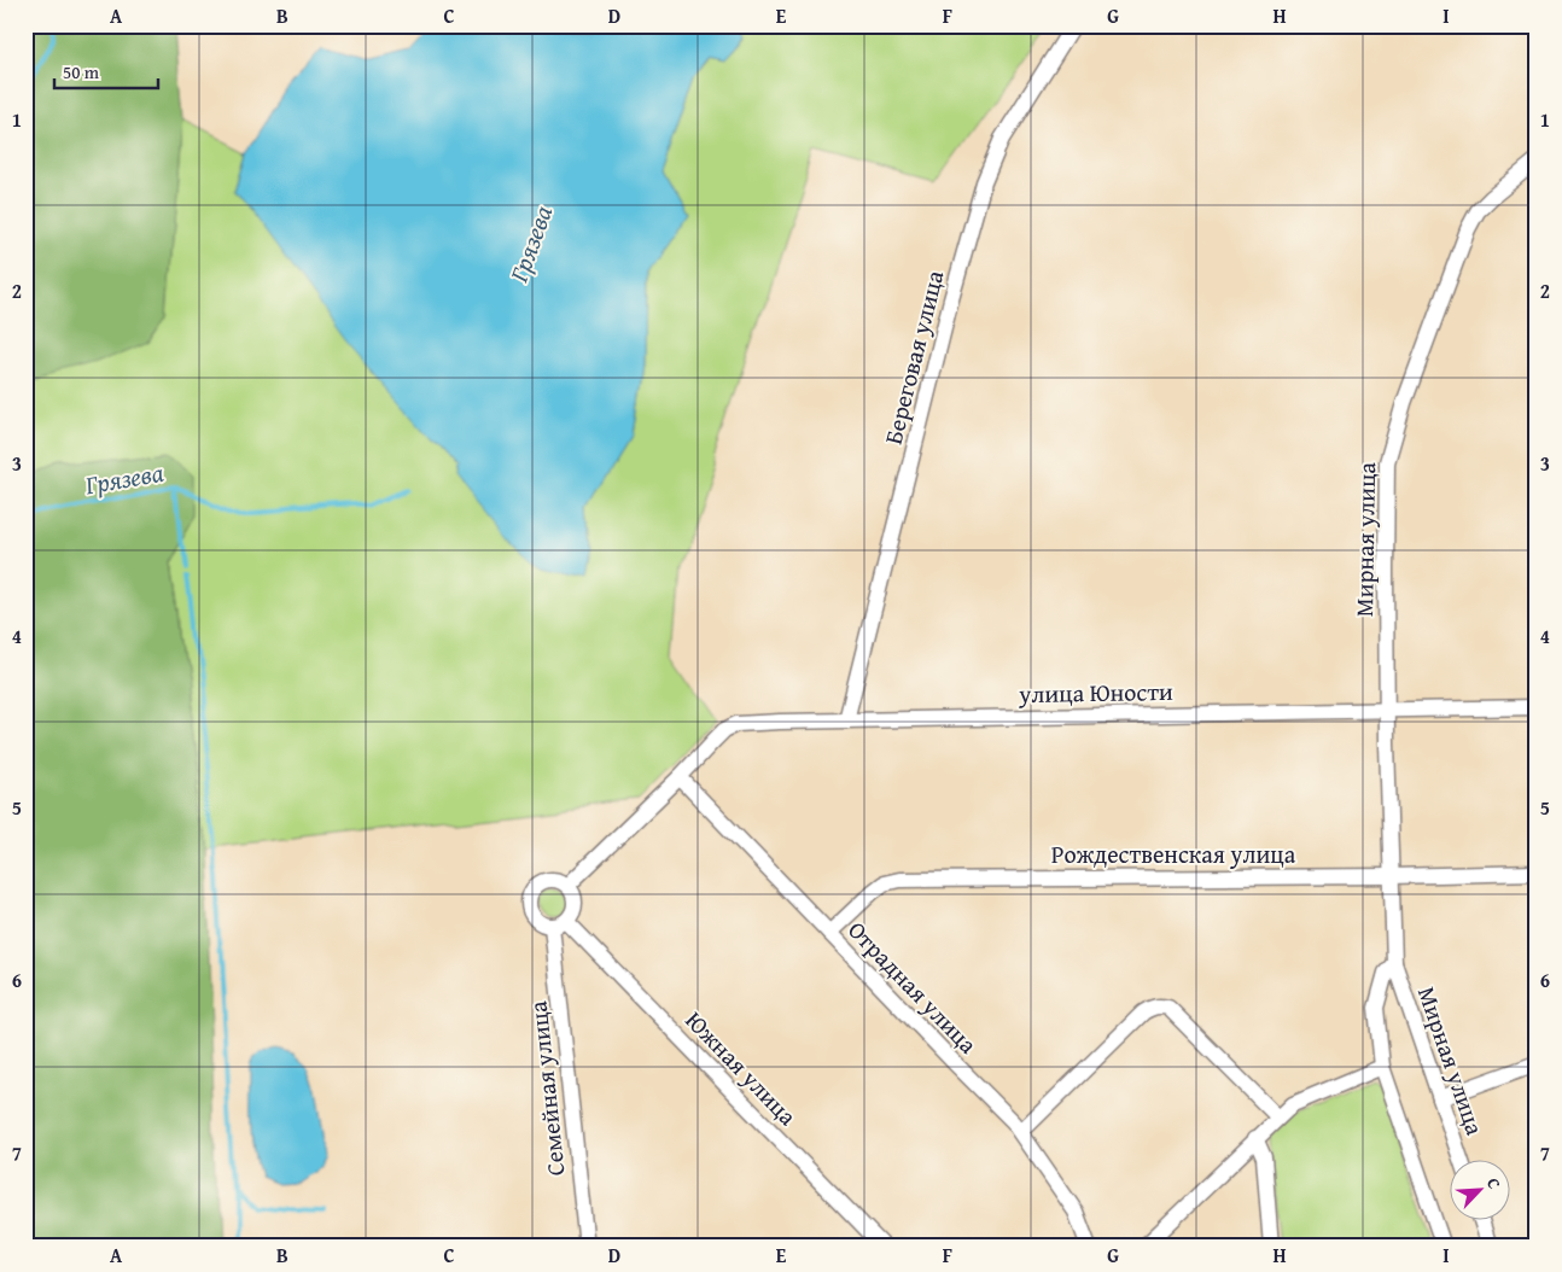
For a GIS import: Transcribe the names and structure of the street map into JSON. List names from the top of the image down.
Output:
{
  "streets": {
    "street": [
      "Береговая улица",
      "Мирная улица",
      "улица Юности",
      "Рождественская улица",
      "Отрадная улица",
      "Южная улица",
      "Семейная улица"
    ]
  },
  "crossings": [
    ["Береговая улица", "улица Юности"],
    ["Мирная улица", "улица Юности"],
    ["Мирная улица", "Рождественская улица"],
    ["улица Юности", "Отрадная улица"],
    ["улица Юности", "Южная улица"],
    ["улица Юности", "Семейная улица"],
    ["Рождественская улица", "Отрадная улица"],
    ["Южная улица", "Семейная улица"]
  ],
  "water": ["Грязева"],
  "scale_bar": "50 m",
  "north": "top right",
  "grid": {
    "columns": [
      "A",
      "B",
      "C",
      "D",
      "E",
      "F",
      "G",
      "H",
      "I"
    ],
    "rows": [
      "1",
      "2",
      "3",
      "4",
      "5",
      "6",
      "7"
    ]
  }
}
